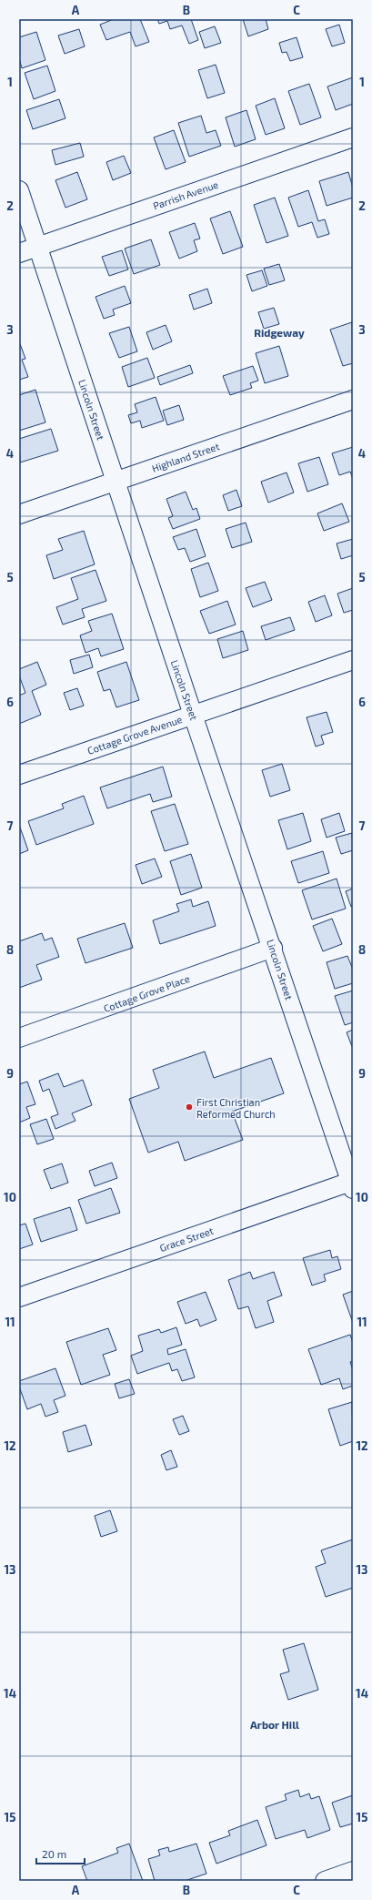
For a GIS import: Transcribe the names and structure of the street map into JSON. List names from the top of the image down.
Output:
{
  "streets": {
    "street": [
      "Parrish Avenue",
      "Lincoln Street",
      "Highland Street",
      "Cottage Grove Avenue",
      "Cottage Grove Place",
      "Grace Street"
    ]
  },
  "crossings": [
    ["Parrish Avenue", "Lincoln Street"],
    ["Lincoln Street", "Highland Street"],
    ["Lincoln Street", "Cottage Grove Avenue"],
    ["Lincoln Street", "Cottage Grove Place"],
    ["Lincoln Street", "Grace Street"]
  ],
  "districts": ["Ridgeway", "Arbor Hill"],
  "places": ["First Christian Reformed Church"],
  "scale_bar": "20 m",
  "grid": {
    "columns": ["A", "B", "C"],
    "rows": [
      "1",
      "2",
      "3",
      "4",
      "5",
      "6",
      "7",
      "8",
      "9",
      "10",
      "11",
      "12",
      "13",
      "14",
      "15"
    ]
  }
}
